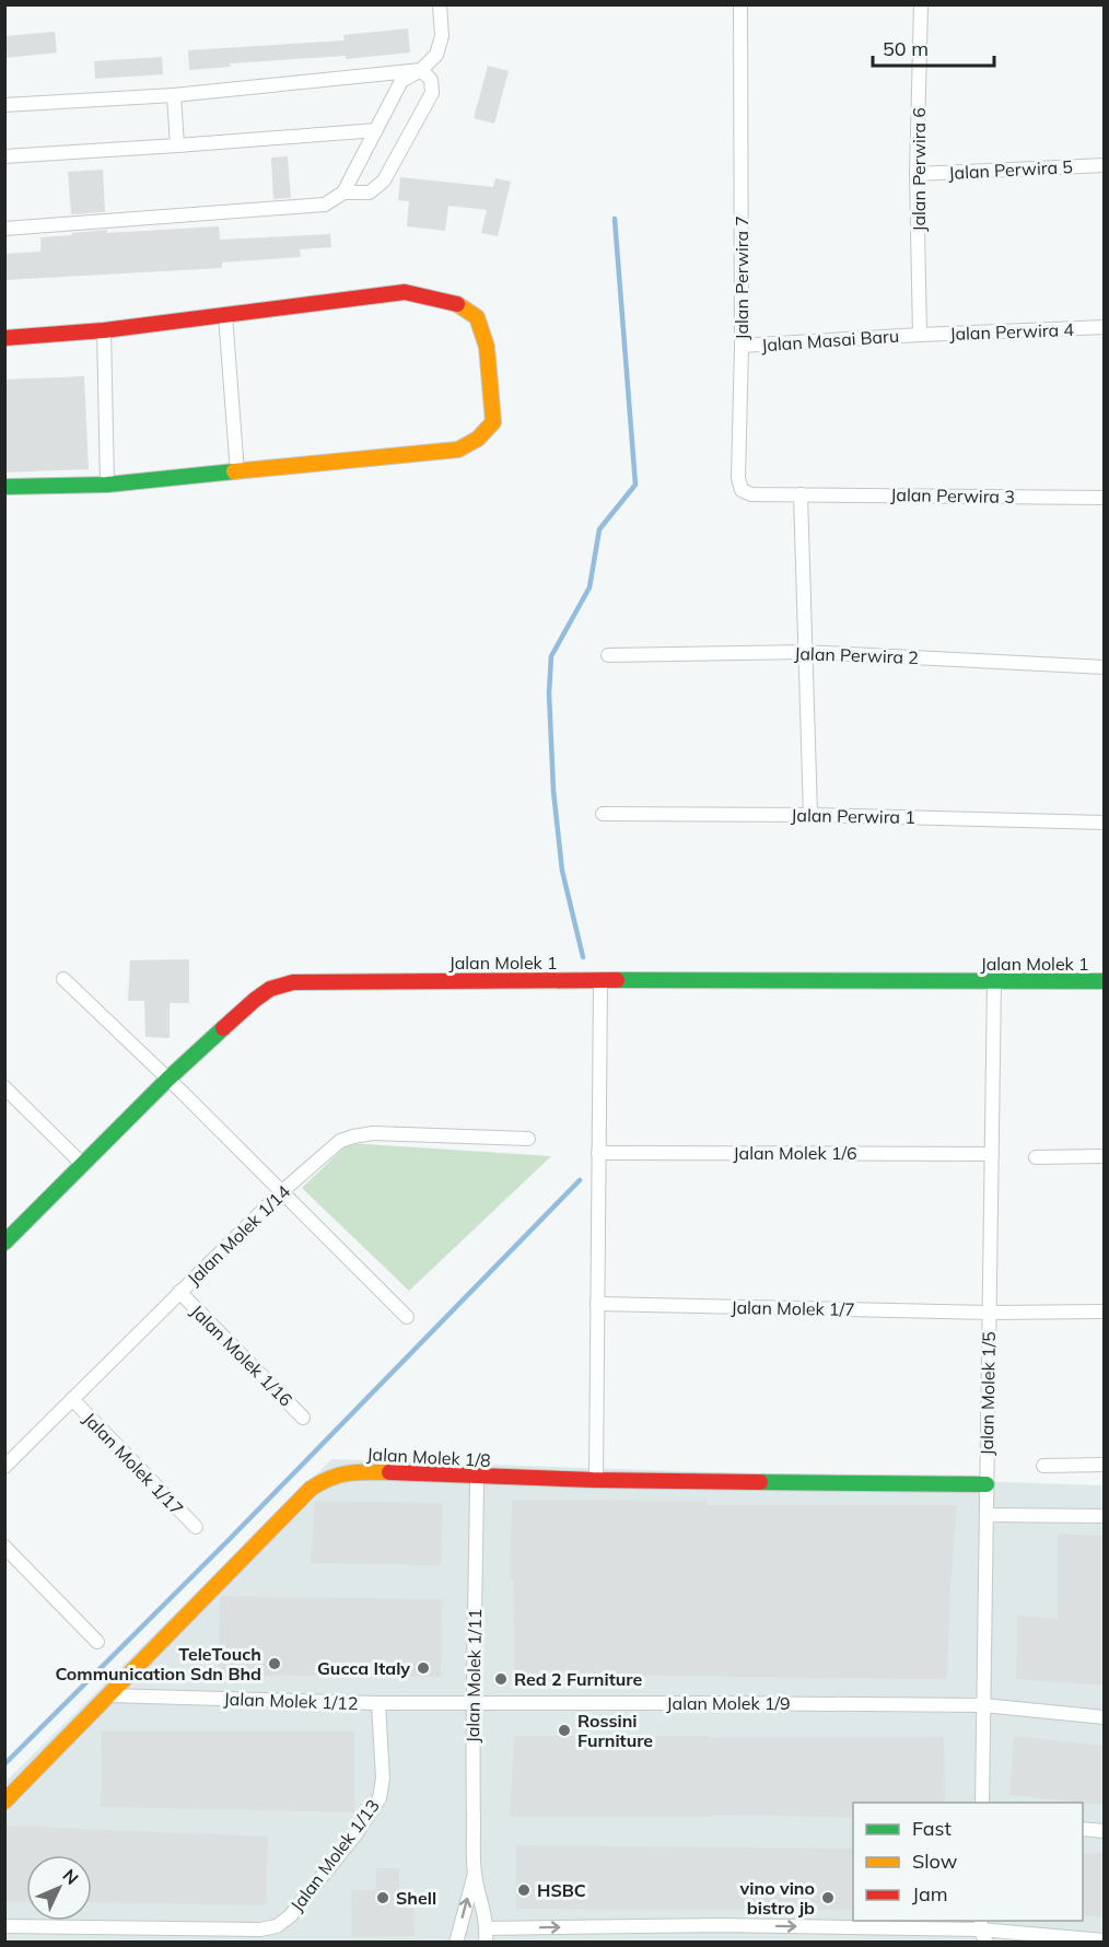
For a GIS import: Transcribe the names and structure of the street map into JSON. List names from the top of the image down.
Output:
{
  "streets": {
    "street": [
      "Jalan Perwira 6",
      "Jalan Perwira 5",
      "Jalan Perwira 7",
      "Jalan Perwira 4",
      "Jalan Masai Baru",
      "Jalan Perwira 3",
      "Jalan Perwira 2",
      "Jalan Perwira 1",
      "Jalan Molek 1",
      "Jalan Molek 1/6",
      "Jalan Molek 1/14",
      "Jalan Molek 1/7",
      "Jalan Molek 1/16",
      "Jalan Molek 1/5",
      "Jalan Molek 1/8",
      "Jalan Molek 1/17",
      "Jalan Molek 1/11",
      "Jalan Molek 1/12",
      "Jalan Molek 1/9",
      "Jalan Molek 1/13"
    ]
  },
  "crossings": [
    ["Jalan Perwira 6", "Jalan Perwira 5"],
    ["Jalan Perwira 6", "Jalan Perwira 4"],
    ["Jalan Perwira 6", "Jalan Masai Baru"],
    ["Jalan Perwira 7", "Jalan Masai Baru"],
    ["Jalan Perwira 7", "Jalan Perwira 3"],
    ["Jalan Perwira 4", "Jalan Masai Baru"],
    ["Jalan Molek 1", "Jalan Molek 1/5"],
    ["Jalan Molek 1/6", "Jalan Molek 1/5"],
    ["Jalan Molek 1/14", "Jalan Molek 1/16"],
    ["Jalan Molek 1/14", "Jalan Molek 1/17"],
    ["Jalan Molek 1/7", "Jalan Molek 1/5"],
    ["Jalan Molek 1/5", "Jalan Molek 1/8"],
    ["Jalan Molek 1/5", "Jalan Molek 1/9"],
    ["Jalan Molek 1/8", "Jalan Molek 1/11"],
    ["Jalan Molek 1/8", "Jalan Molek 1/12"],
    ["Jalan Molek 1/11", "Jalan Molek 1/12"],
    ["Jalan Molek 1/11", "Jalan Molek 1/9"],
    ["Jalan Molek 1/12", "Jalan Molek 1/9"],
    ["Jalan Molek 1/12", "Jalan Molek 1/13"]
  ],
  "places": [
    "TeleTouch Communication Sdn Bhd",
    "Gucca Italy",
    "Red 2 Furniture",
    "Rossini Furniture",
    "HSBC",
    "Shell",
    "vino vino bistro jb"
  ],
  "legend": ["Fast", "Slow", "Jam"],
  "scale_bar": "50 m",
  "north": "top right"
}
